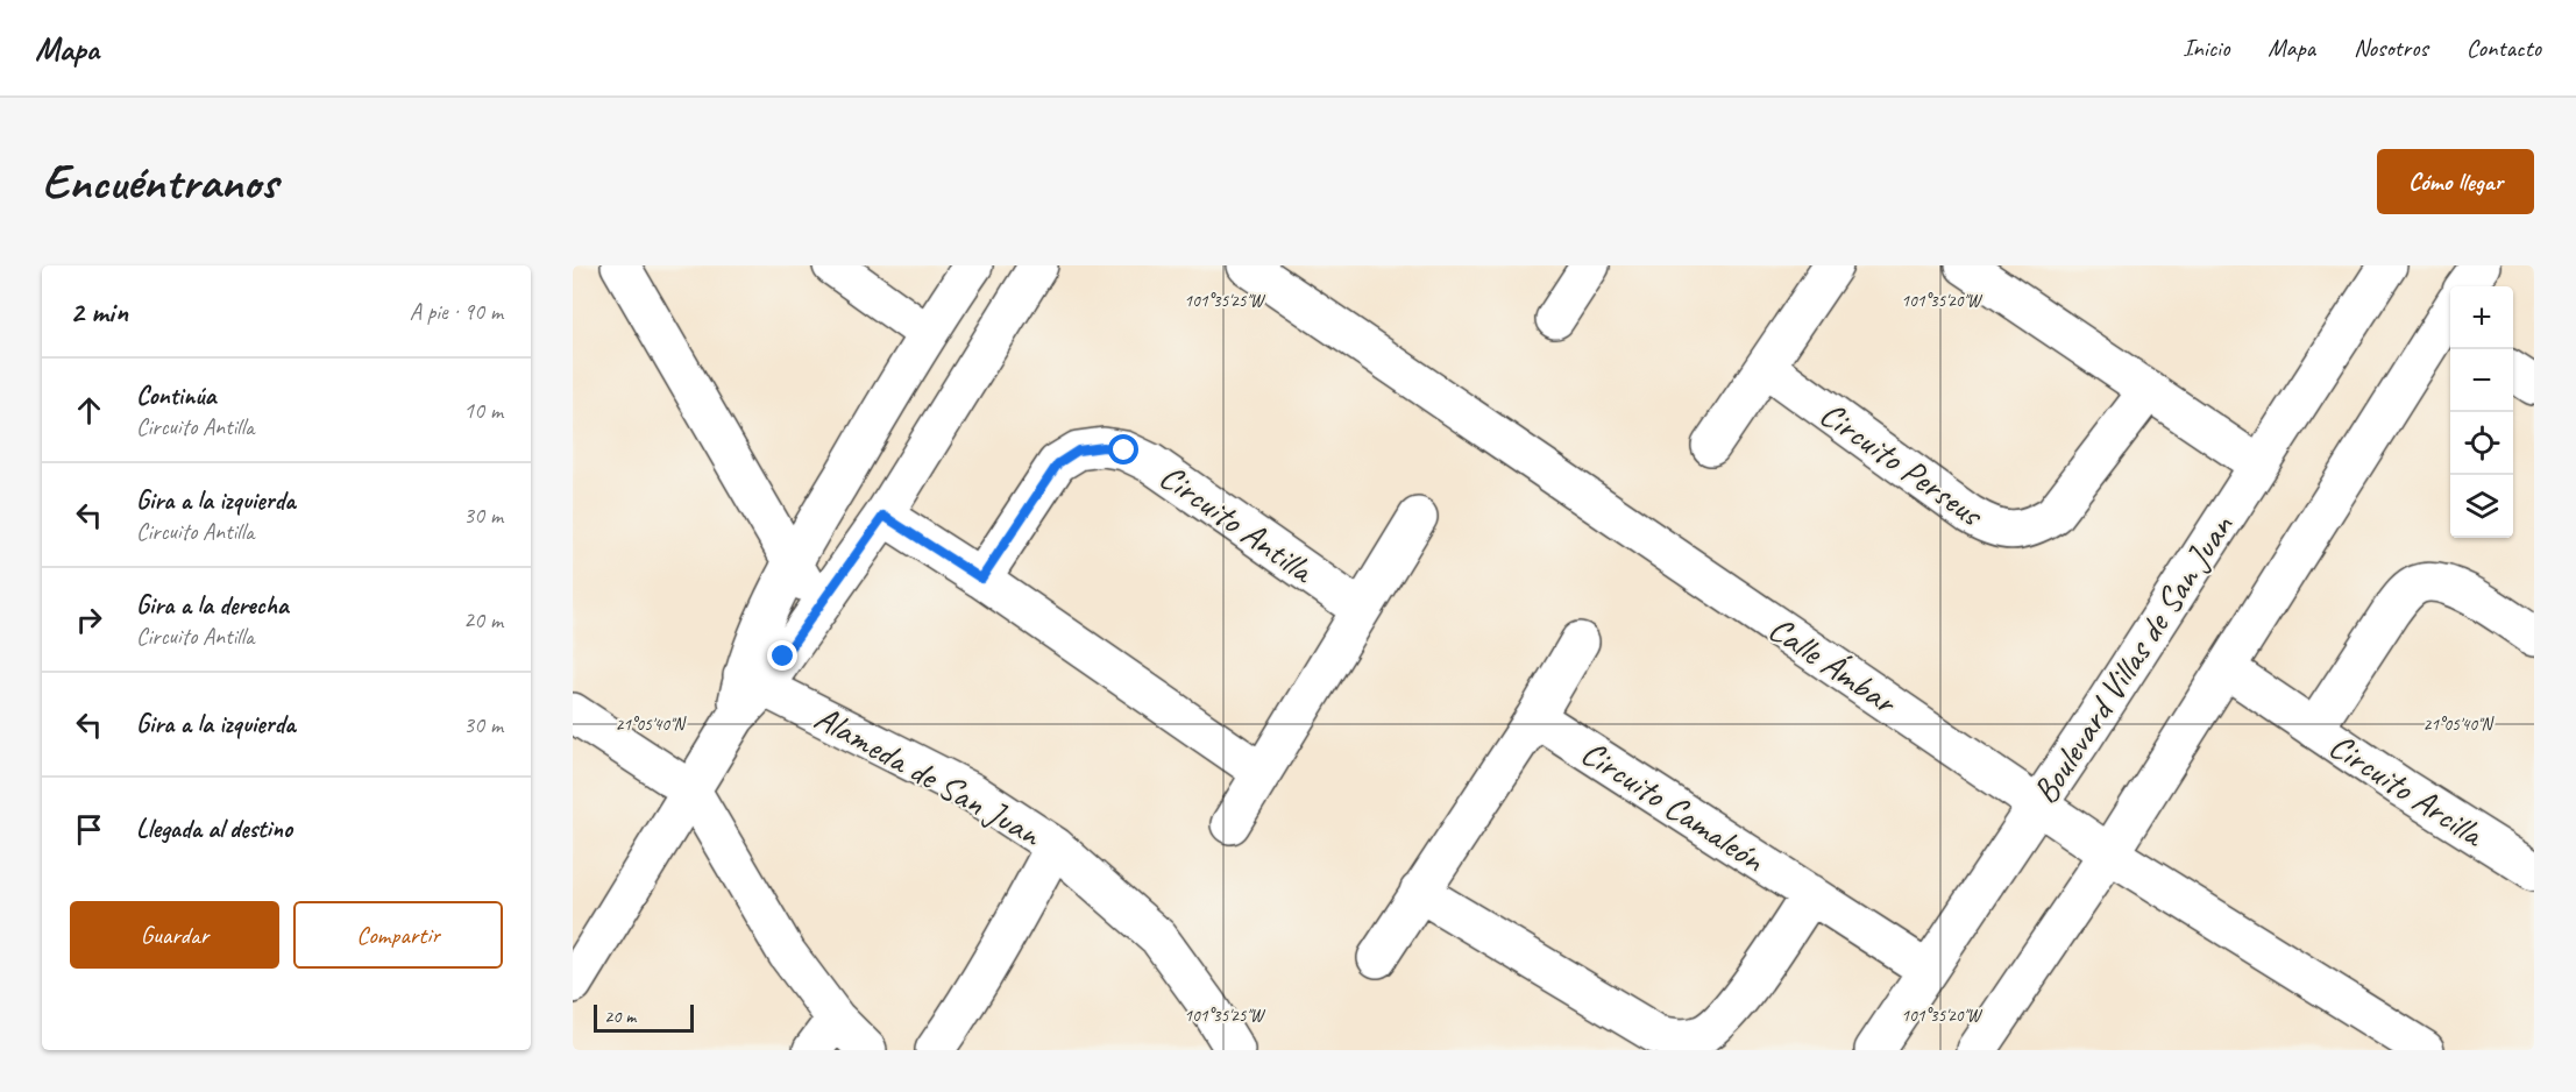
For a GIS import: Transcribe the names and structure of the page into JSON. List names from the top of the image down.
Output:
{
  "streets": {
    "street": [
      "Circuito Perseus",
      "Circuito Antilla",
      "Boulevard Villas de San Juan",
      "Calle Ámbar",
      "Alameda de San Juan",
      "Circuito Arcilla",
      "Circuito Camaleón"
    ]
  },
  "crossings": [
    ["Boulevard Villas de San Juan", "Calle Ámbar"],
    ["Boulevard Villas de San Juan", "Circuito Camaleón"]
  ],
  "scale_bar": "20 m",
  "page": {
    "header": "Mapa",
    "nav": [
      "Inicio",
      "Mapa",
      "Nosotros",
      "Contacto"
    ],
    "buttons": [
      "Cómo llegar",
      ["Guardar", "Compartir"]
    ],
    "title": "Encuéntranos",
    "heading": ["2 min", "A pie · 90 m"],
    "map_buttons": ["+", "−"],
    "list": [
      ["Continúa", "Circuito Antilla", "10 m"],
      ["Gira a la izquierda", "Circuito Antilla", "30 m"],
      ["Gira a la derecha", "Circuito Antilla", "20 m"],
      ["Gira a la izquierda", "30 m"],
      "Llegada al destino"
    ],
    "scale": "20 m"
  },
  "coordinates": ["101°35'25\"W", "101°35'20\"W", "21°05'40\"N"]
}
